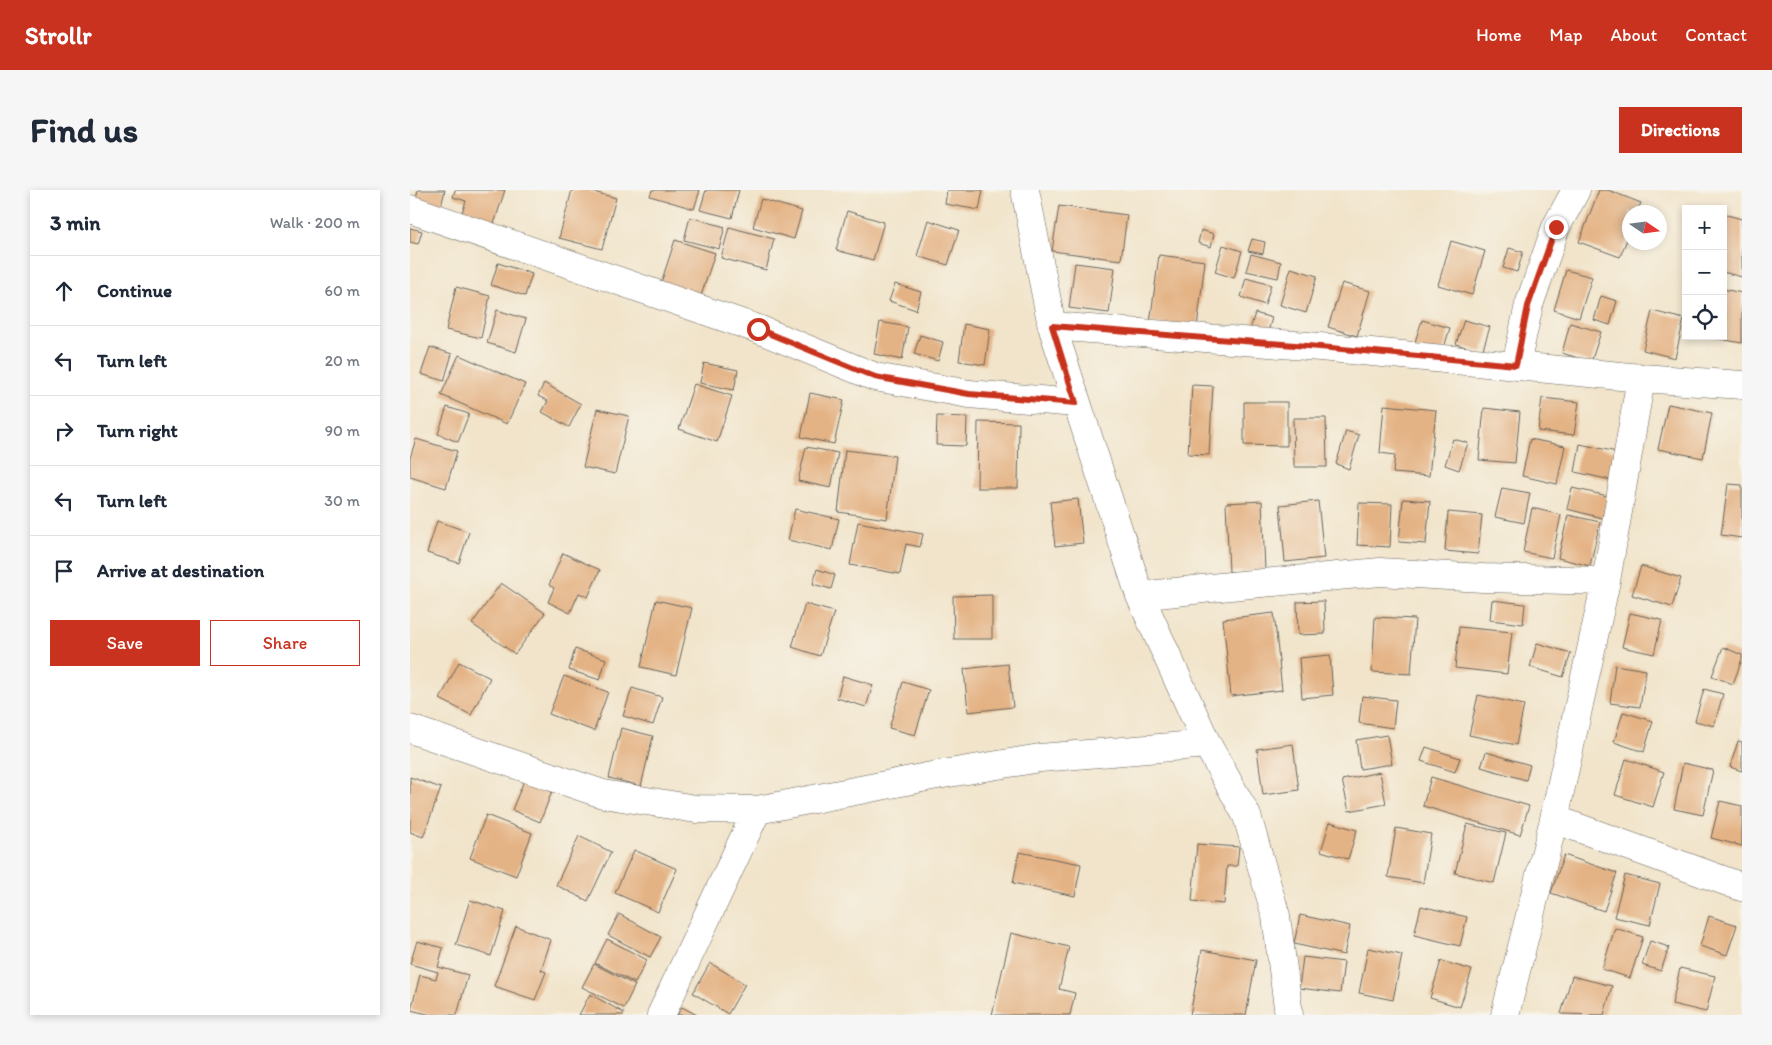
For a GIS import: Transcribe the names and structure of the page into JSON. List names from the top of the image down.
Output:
{
  "north": "right",
  "page": {
    "header": "Strollr",
    "nav": [
      "Home",
      "Map",
      "About",
      "Contact"
    ],
    "buttons": [
      "Directions",
      ["Save", "Share"]
    ],
    "title": "Find us",
    "heading": ["3 min", "Walk · 200 m"],
    "map_buttons": ["+", "−"],
    "list": [
      ["Continue", "60 m"],
      ["Turn left", "20 m"],
      ["Turn right", "90 m"],
      ["Turn left", "30 m"],
      "Arrive at destination"
    ]
  }
}
